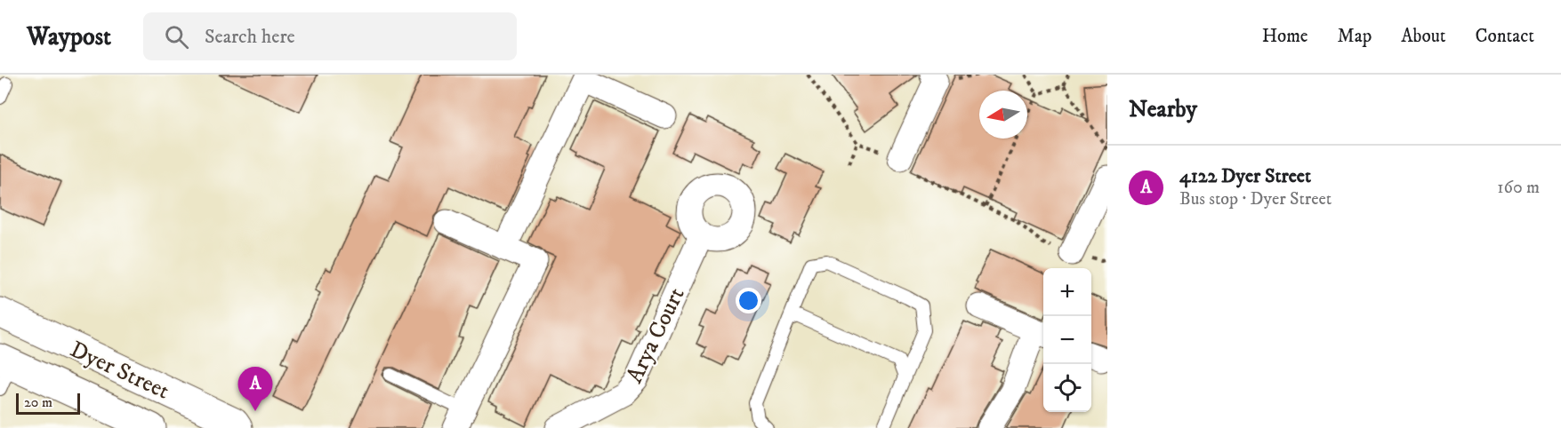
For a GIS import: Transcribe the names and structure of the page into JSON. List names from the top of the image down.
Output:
{
  "streets": {
    "main road": ["Dyer Street"],
    "street": ["Arya Court"]
  },
  "scale_bar": "20 m",
  "north": "left",
  "page": {
    "header": "Waypost",
    "search": "Search here",
    "nav": [
      "Home",
      "Map",
      "About",
      "Contact"
    ],
    "heading": "Nearby",
    "list": [
      {
        "mark": "A",
        "name": "4122 Dyer Street",
        "note": "Bus stop · Dyer Street",
        "value": "160 m"
      }
    ],
    "map_buttons": ["+", "−"],
    "pins": "A",
    "scale": "20 m"
  }
}
